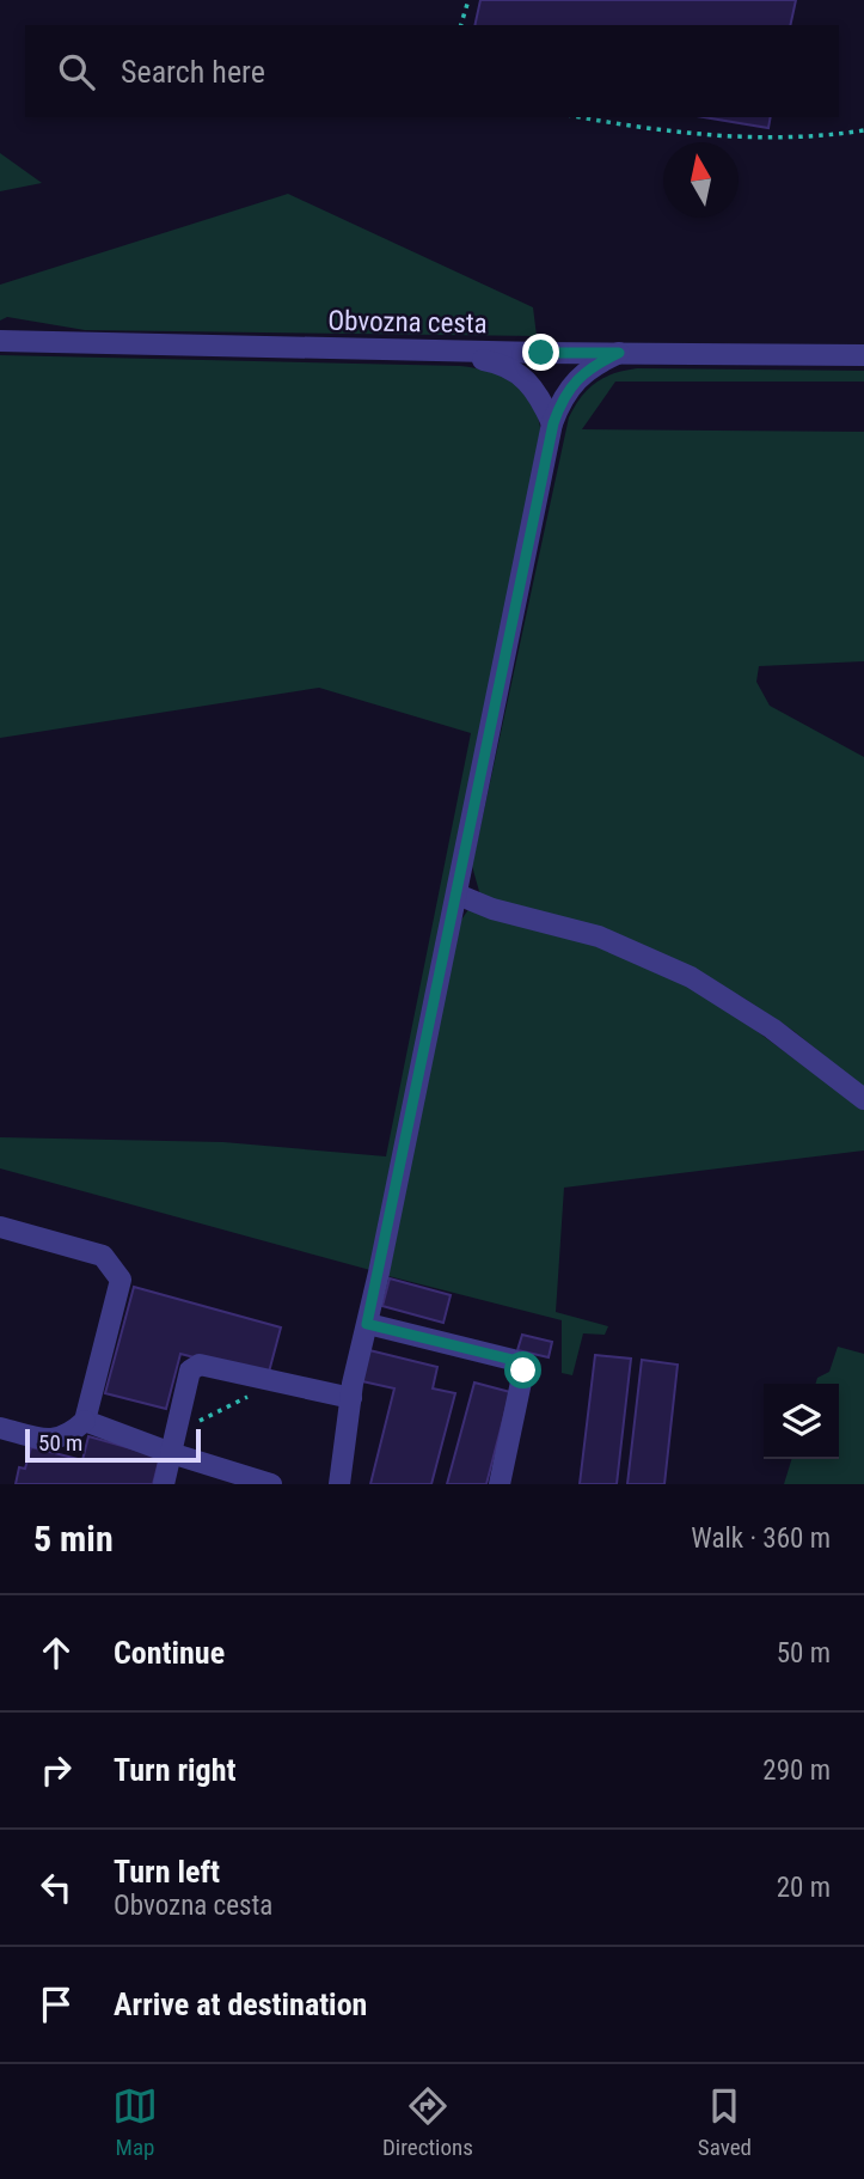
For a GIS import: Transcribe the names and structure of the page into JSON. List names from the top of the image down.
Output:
{
  "streets": {
    "street": ["Obvozna cesta"]
  },
  "scale_bar": "50 m",
  "north": "top",
  "page": {
    "search": "Search here",
    "scale": "50 m",
    "heading": ["5 min", "Walk · 360 m"],
    "list": [
      ["Continue", "50 m"],
      ["Turn right", "290 m"],
      ["Turn left", "Obvozna cesta", "20 m"],
      "Arrive at destination"
    ],
    "nav": ["Map", "Directions", "Saved"]
  }
}
